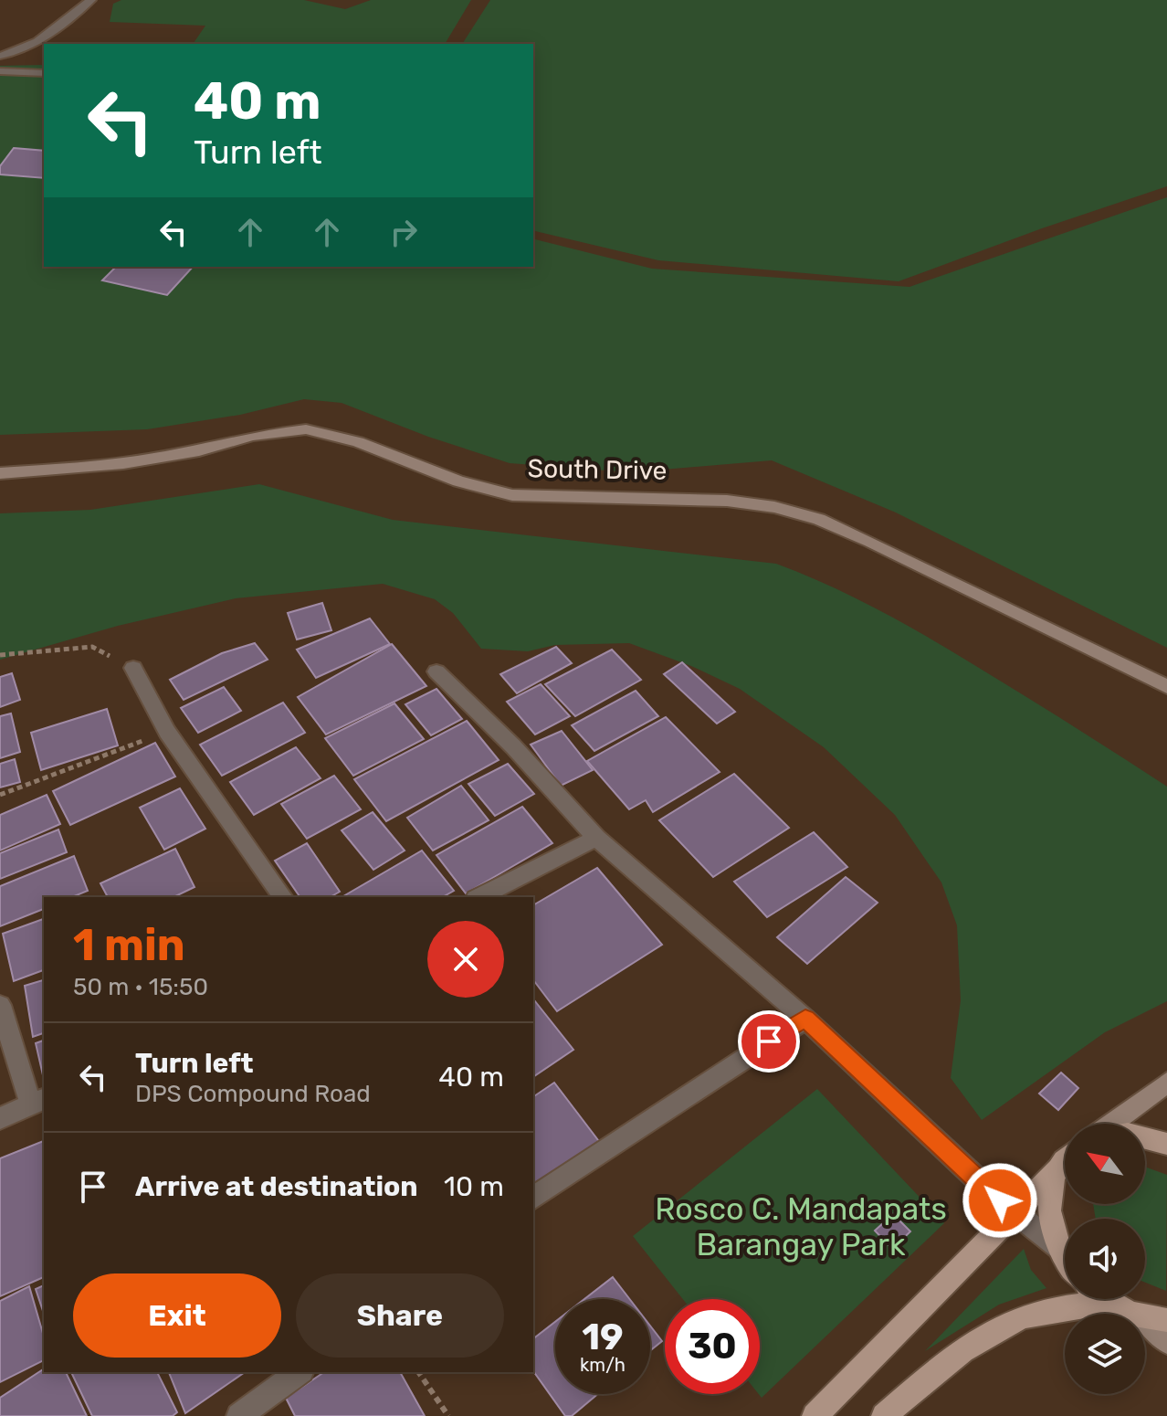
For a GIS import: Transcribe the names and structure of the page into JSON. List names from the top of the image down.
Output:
{
  "streets": {
    "main road": ["South Drive"]
  },
  "parks": ["Rosco C. Mandapats Barangay Park"],
  "north": "top left",
  "page": {
    "turn": ["40 m", "Turn left"],
    "heading": ["1 min", "50 m · 15:50"],
    "list": [
      {
        "name": "Turn left",
        "note": "DPS Compound Road",
        "value": "40 m"
      },
      {
        "name": "Arrive at destination",
        "value": "10 m"
      }
    ],
    "buttons": ["Exit", "Share"],
    "speed": "19 km/h",
    "limit": "30"
  }
}
